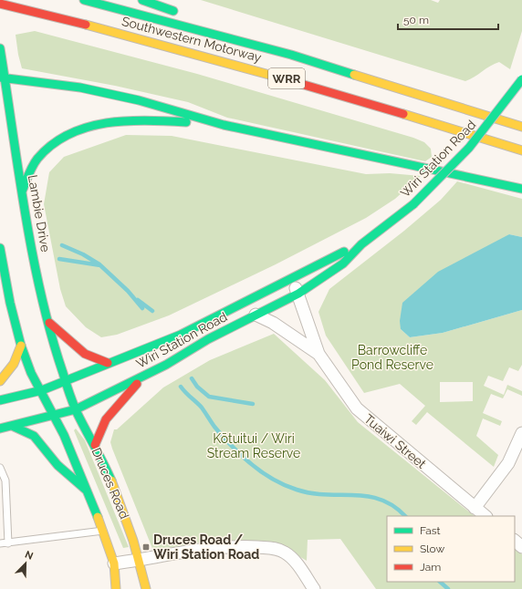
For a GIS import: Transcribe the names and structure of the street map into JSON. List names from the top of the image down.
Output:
{
  "streets": {
    "main road": [
      "Southwestern Motorway",
      "WRR",
      "Wiri Station Road",
      "Lambie Drive",
      "Druces Road"
    ],
    "street": ["Tuaiwi Street"]
  },
  "crossings": [
    ["Wiri Station Road", "Lambie Drive"],
    ["Wiri Station Road", "Tuaiwi Street"],
    ["Wiri Station Road", "Druces Road"],
    ["Lambie Drive", "Druces Road"]
  ],
  "parks": ["Barrowcliffe Pond Reserve", "Kōtuitui / Wiri Stream Reserve"],
  "places": {
    "transit": ["Druces Road / Wiri Station Road"]
  },
  "legend": ["Fast", "Slow", "Jam"],
  "scale_bar": "50 m",
  "north": "top right"
}
